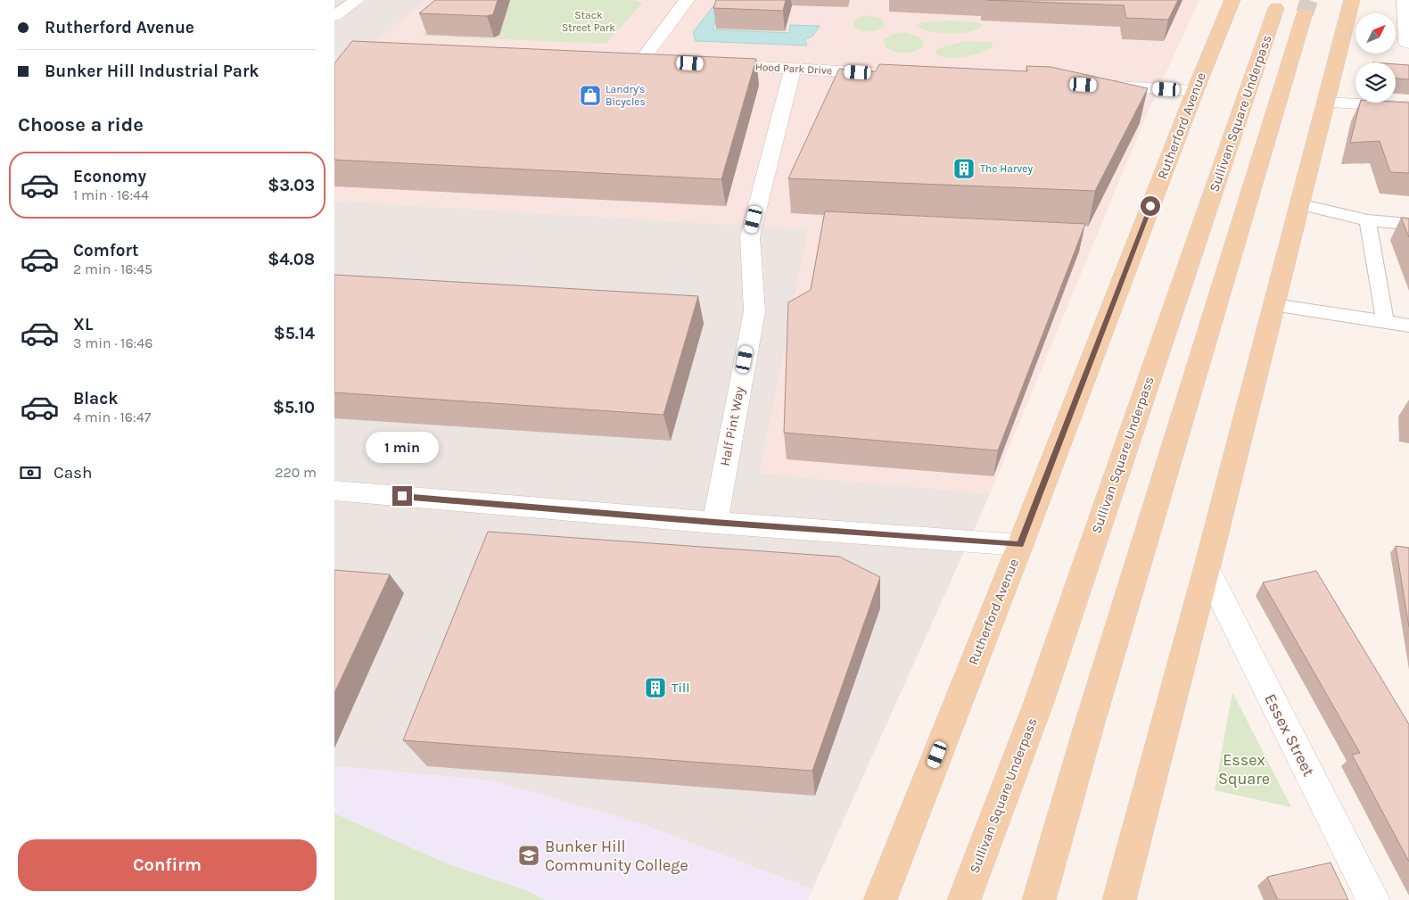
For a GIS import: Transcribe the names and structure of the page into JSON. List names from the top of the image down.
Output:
{
  "streets": {
    "main road": ["Sullivan Square Underpass", "Rutherford Avenue"],
    "street": ["Hood Park Drive", "Half Pint Way", "Essex Street"]
  },
  "crossings": [
    ["Hood Park Drive", "Half Pint Way"]
  ],
  "parks": ["Stack Street Park", "Essex Square"],
  "places": {
    "shop": ["Landry's Bicycles"],
    "building": ["The Harvey", "Till"],
    "school or university": ["Bunker Hill Community College"]
  },
  "north": "top right",
  "page": {
    "banner": ["Rutherford Avenue", "Bunker Hill Industrial Park"],
    "heading": "Choose a ride",
    "list": [
      {
        "name": "Economy",
        "note": "1 min · 16:44",
        "value": "$3.03"
      },
      {
        "name": "Comfort",
        "note": "2 min · 16:45",
        "value": "$4.08"
      },
      {
        "name": "XL",
        "note": "3 min · 16:46",
        "value": "$5.14"
      },
      {
        "name": "Black",
        "note": "4 min · 16:47",
        "value": "$5.10"
      }
    ],
    "bubble": "1 min",
    "pay": ["Cash", "220 m"],
    "buttons": "Confirm"
  }
}
